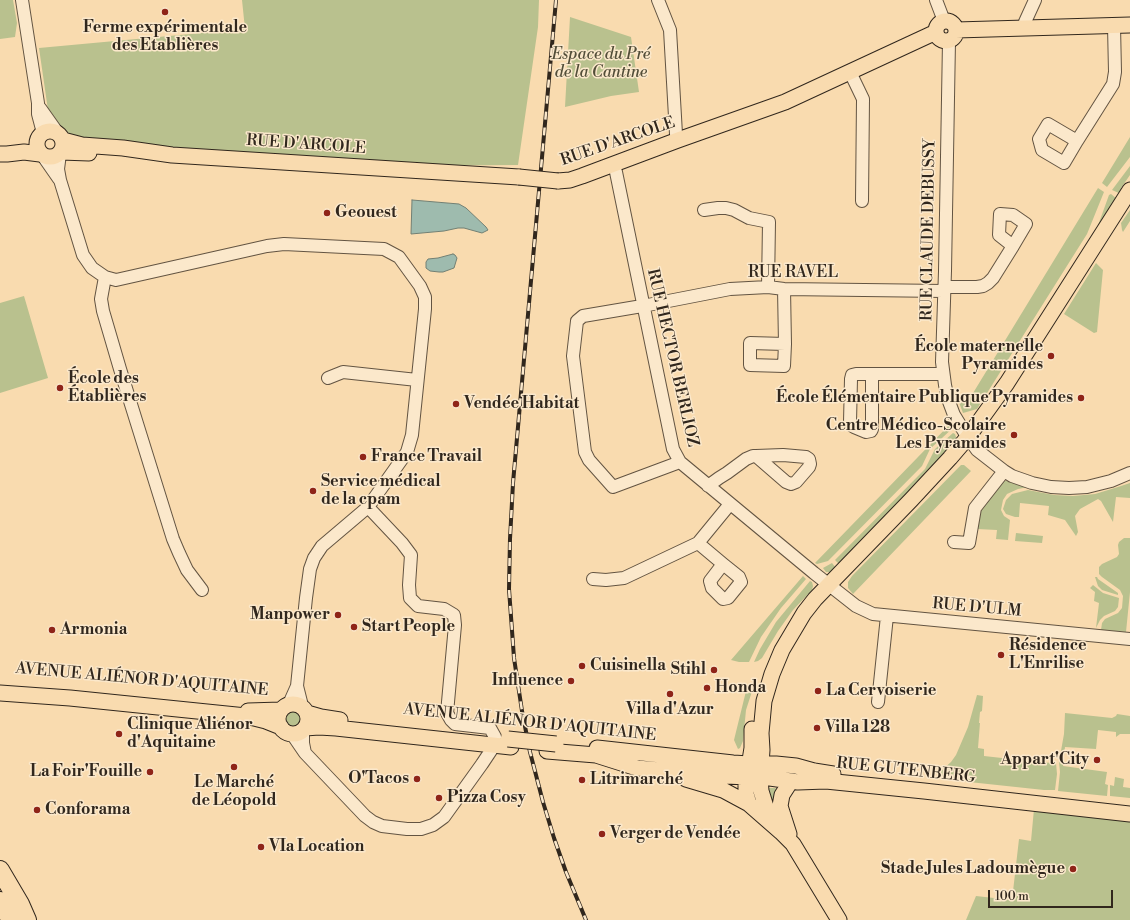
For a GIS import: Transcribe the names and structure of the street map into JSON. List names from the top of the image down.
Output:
{
  "streets": {
    "main road": ["RUE D'ARCOLE", "AVENUE ALIÉNOR D'AQUITAINE", "RUE GUTENBERG"],
    "street": [
      "RUE CLAUDE DEBUSSY",
      "RUE RAVEL",
      "RUE HECTOR BERLIOZ",
      "RUE D'ULM"
    ]
  },
  "crossings": [
    ["RUE D'ARCOLE", "RUE HECTOR BERLIOZ"],
    ["RUE CLAUDE DEBUSSY", "RUE RAVEL"],
    ["RUE RAVEL", "RUE HECTOR BERLIOZ"],
    ["RUE HECTOR BERLIOZ", "RUE D'ULM"],
    ["AVENUE ALIÉNOR D'AQUITAINE", "RUE GUTENBERG"]
  ],
  "parks": ["Espace du Pré de la Cantine"],
  "places": [
    "Ferme expérimentale des Etablières",
    "Geouest",
    "École maternelle Pyramides",
    "École des Établières",
    "École Élémentaire Publique Pyramides",
    "Vendée Habitat",
    "Centre Médico-Scolaire Les Pyramides",
    "France Travail",
    "Service médical de la cpam",
    "Manpower",
    "Start People",
    "Armonia",
    "Résidence L'Enrilise",
    "Cuisinella",
    "Stihl",
    "Influence",
    "Honda",
    "La Cervoiserie",
    "Villa d'Azur",
    "Villa 128",
    "Clinique Aliénor d'Aquitaine",
    "Appart'City",
    "Le Marché de Léopold",
    "La Foir'Fouille",
    "O'Tacos",
    "Litrimarché",
    "Pizza Cosy",
    "Conforama",
    "Verger de Vendée",
    "VIa Location",
    "Stade Jules Ladoumègue"
  ],
  "scale_bar": "100 m"
}
